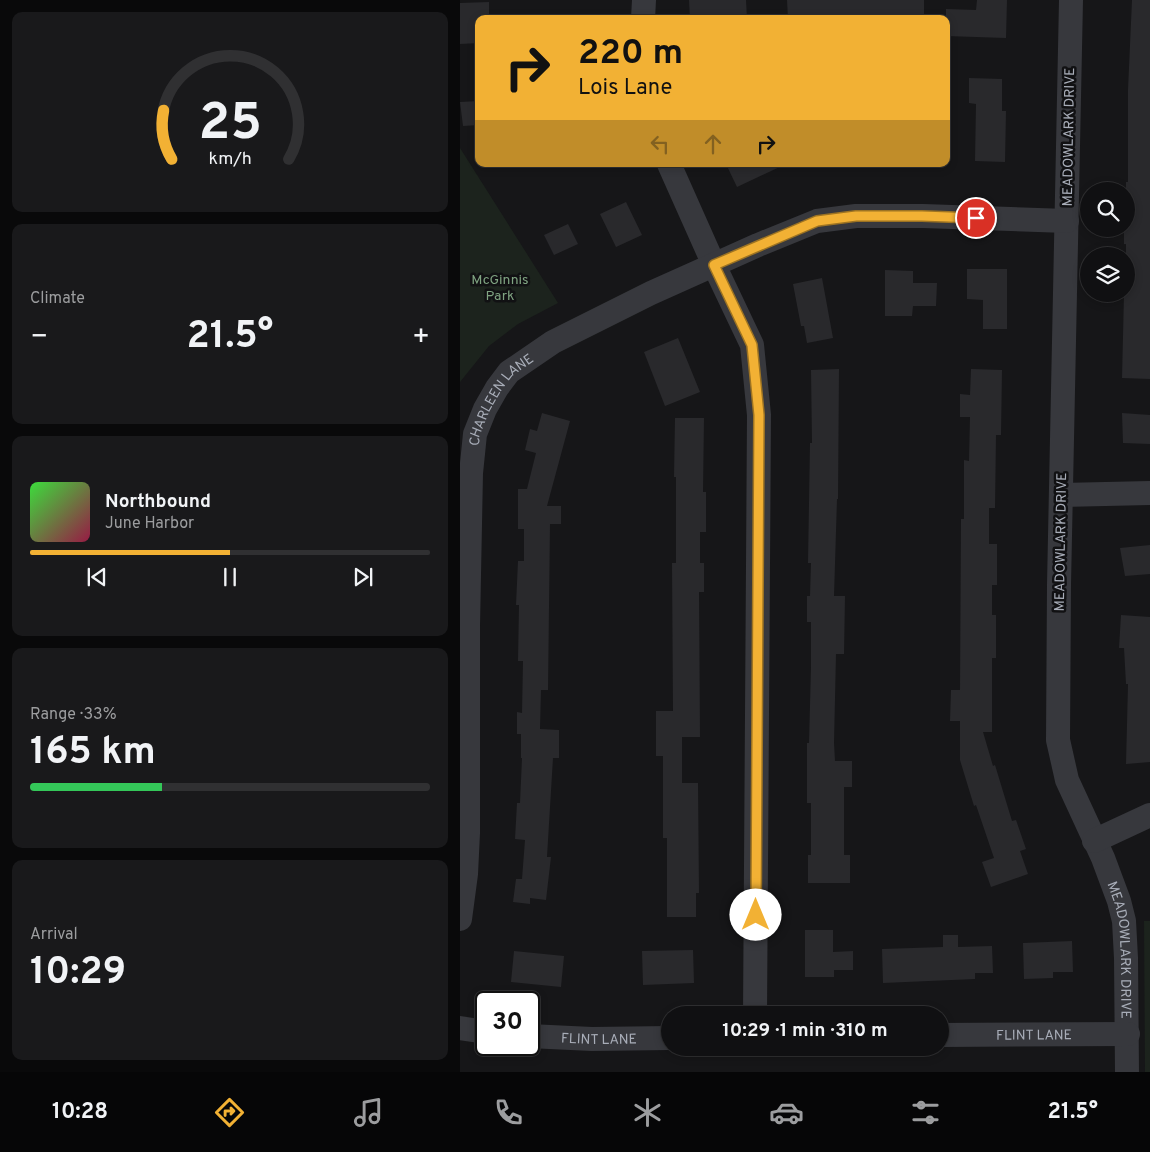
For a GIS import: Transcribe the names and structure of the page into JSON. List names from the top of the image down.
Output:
{
  "streets": {
    "street": ["MEADOWLARK DRIVE", "CHARLEEN LANE", "FLINT LANE"]
  },
  "crossings": [
    ["MEADOWLARK DRIVE", "CHARLEEN LANE"],
    ["MEADOWLARK DRIVE", "FLINT LANE"]
  ],
  "parks": ["McGinnis Park"],
  "page": {
    "turn": ["220 m", "Lois Lane"],
    "tile": [
      "Climate",
      ["Range · 33%", "165 km"],
      ["Arrival", "10:29"]
    ],
    "heat": ["−", "21.5°", "+"],
    "song": ["Northbound", "June Harbor"],
    "limit": "30",
    "trip": "10:29 · 1 min · 310 m",
    "tabs": ["10:28", "21.5°"],
    "gauge": ["25", "km/h"]
  }
}
